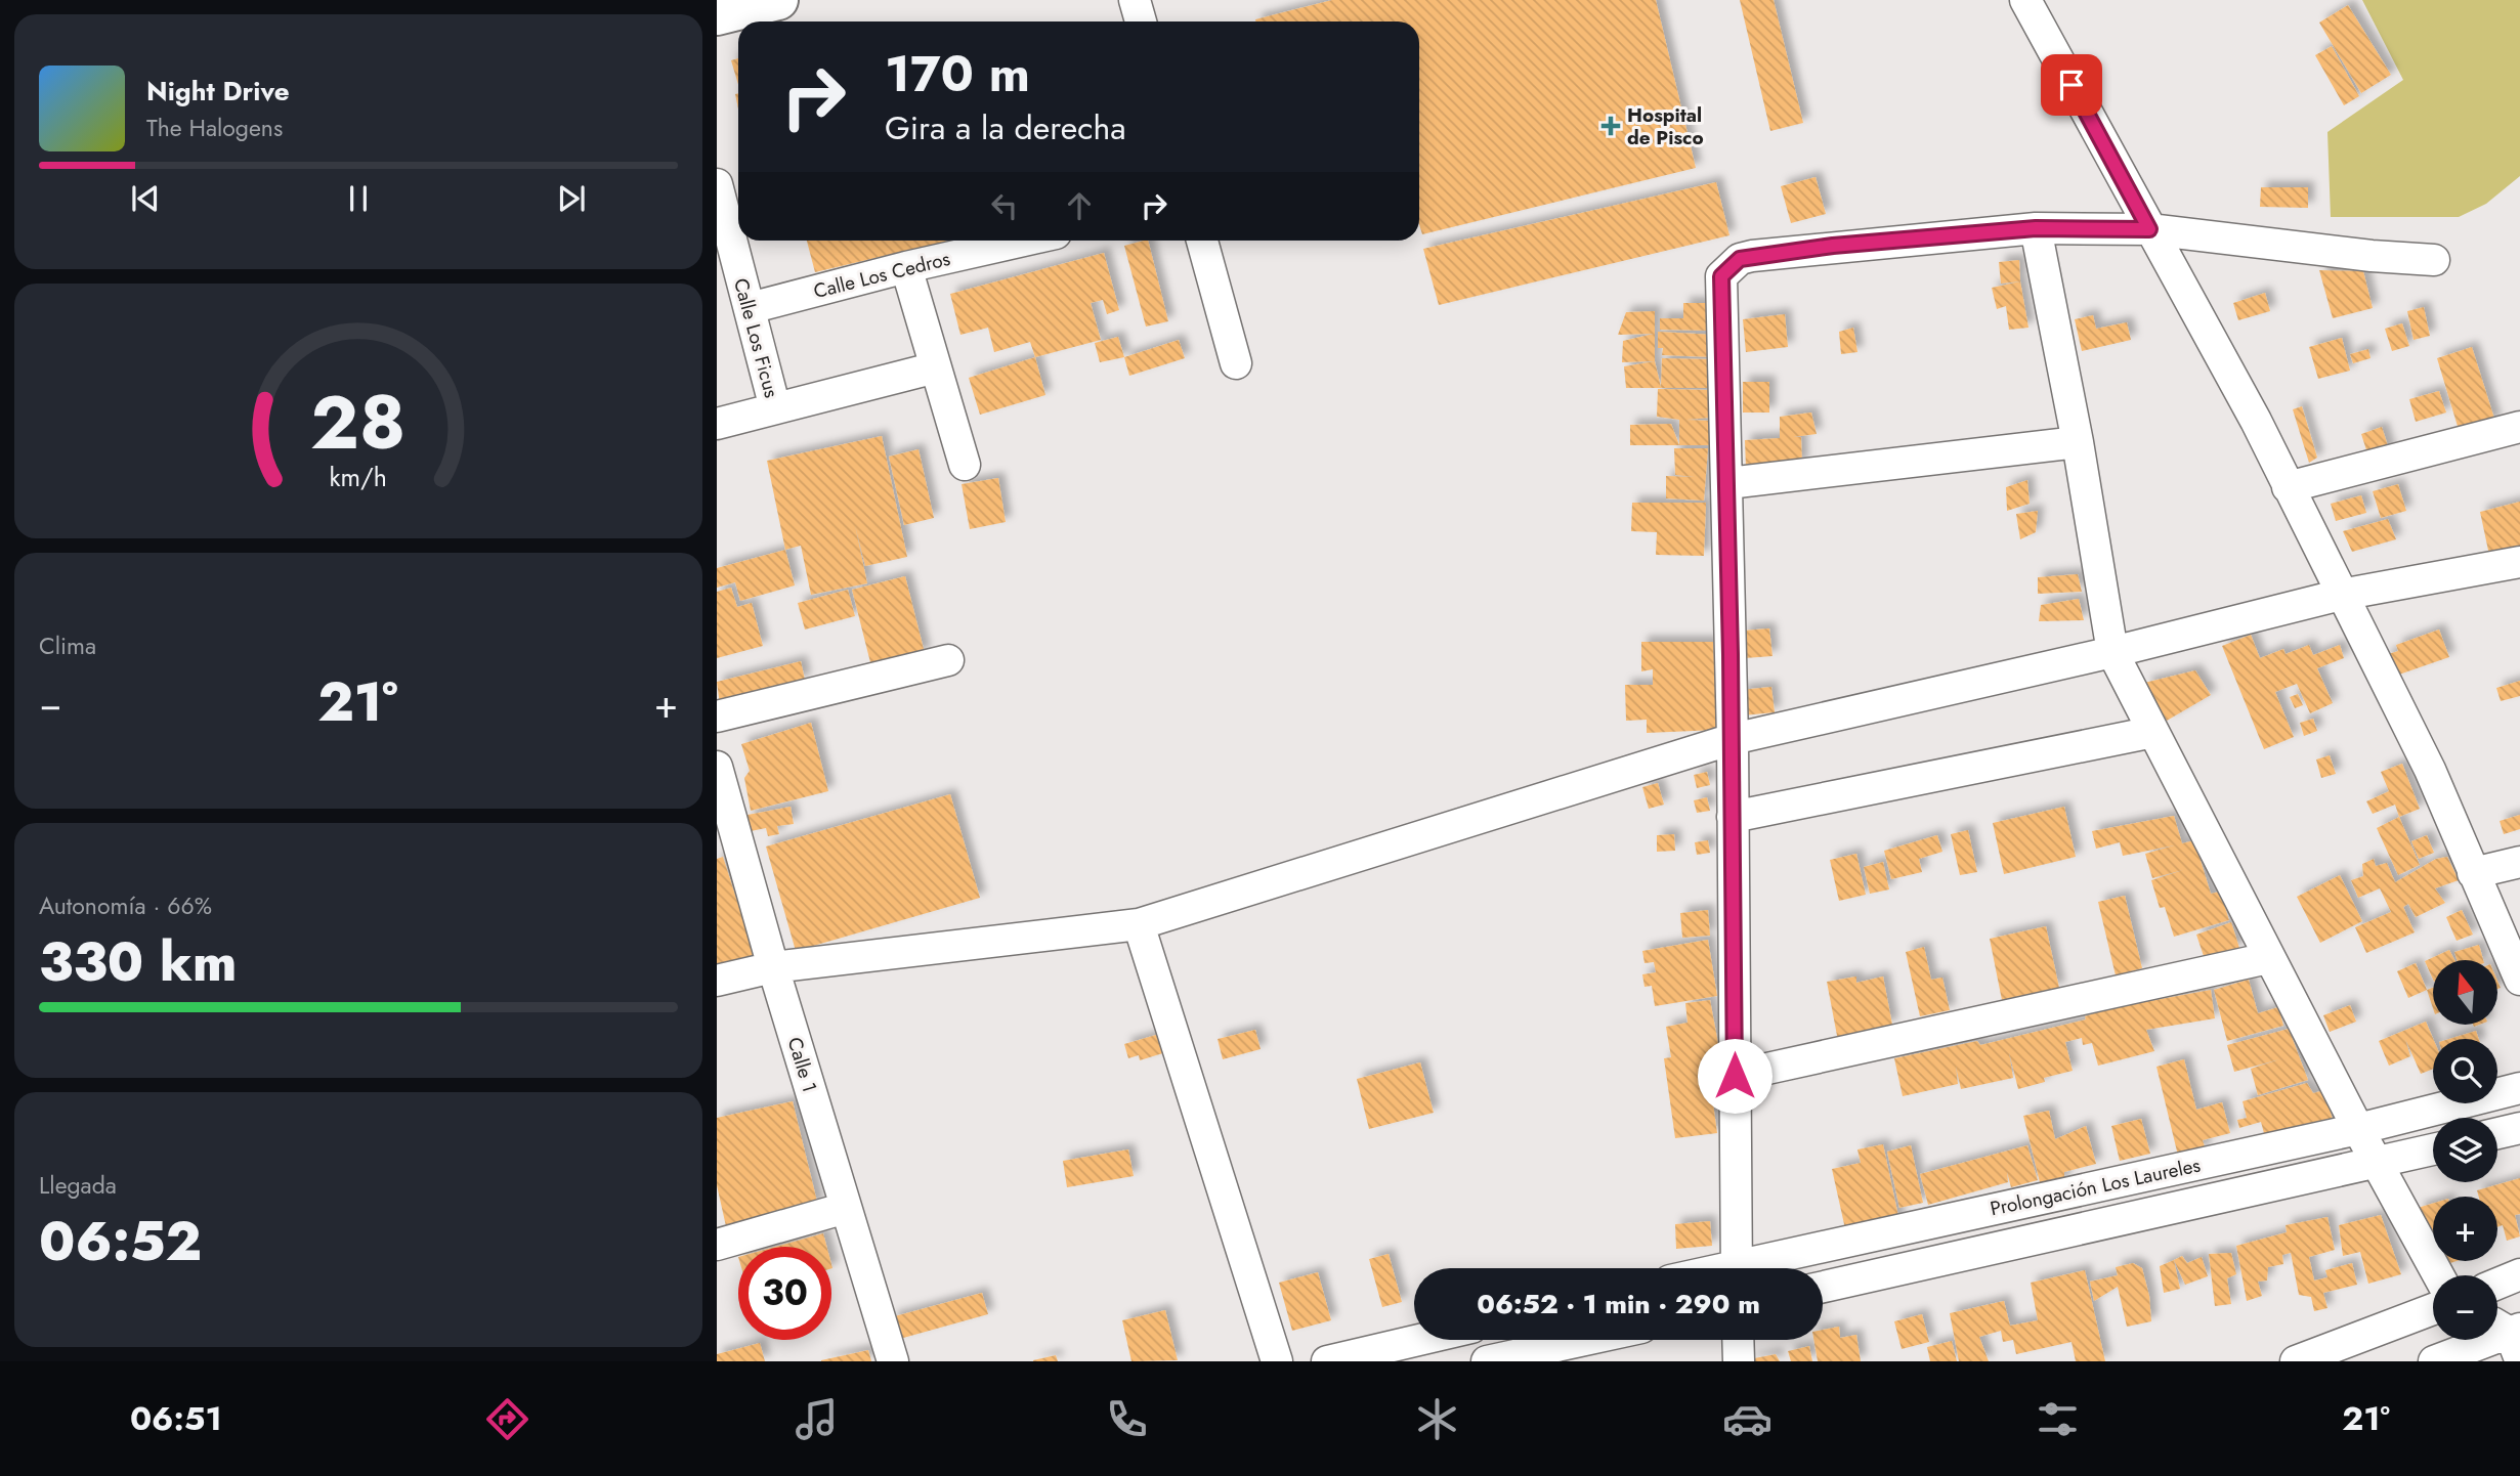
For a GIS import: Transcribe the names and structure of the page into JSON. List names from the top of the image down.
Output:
{
  "streets": {
    "street": [
      "Calle Los Cedros",
      "Calle Los Ficus",
      "Calle 1",
      "Prolongación Los Laureles"
    ]
  },
  "crossings": [
    ["Calle Los Cedros", "Calle Los Ficus"]
  ],
  "places": {
    "health": ["Hospital de Pisco"]
  },
  "north": "top",
  "page": {
    "turn": ["170 m", "Gira a la derecha"],
    "song": ["Night Drive", "The Halogens"],
    "tile": [
      "Clima",
      ["Autonomía · 66%", "330 km"],
      ["Llegada", "06:52"]
    ],
    "heat": ["−", "21°", "+"],
    "map_buttons": ["+", "−"],
    "limit": "30",
    "trip": "06:52 · 1 min · 290 m",
    "tabs": ["06:51", "21°"],
    "gauge": ["28", "km/h"]
  }
}
